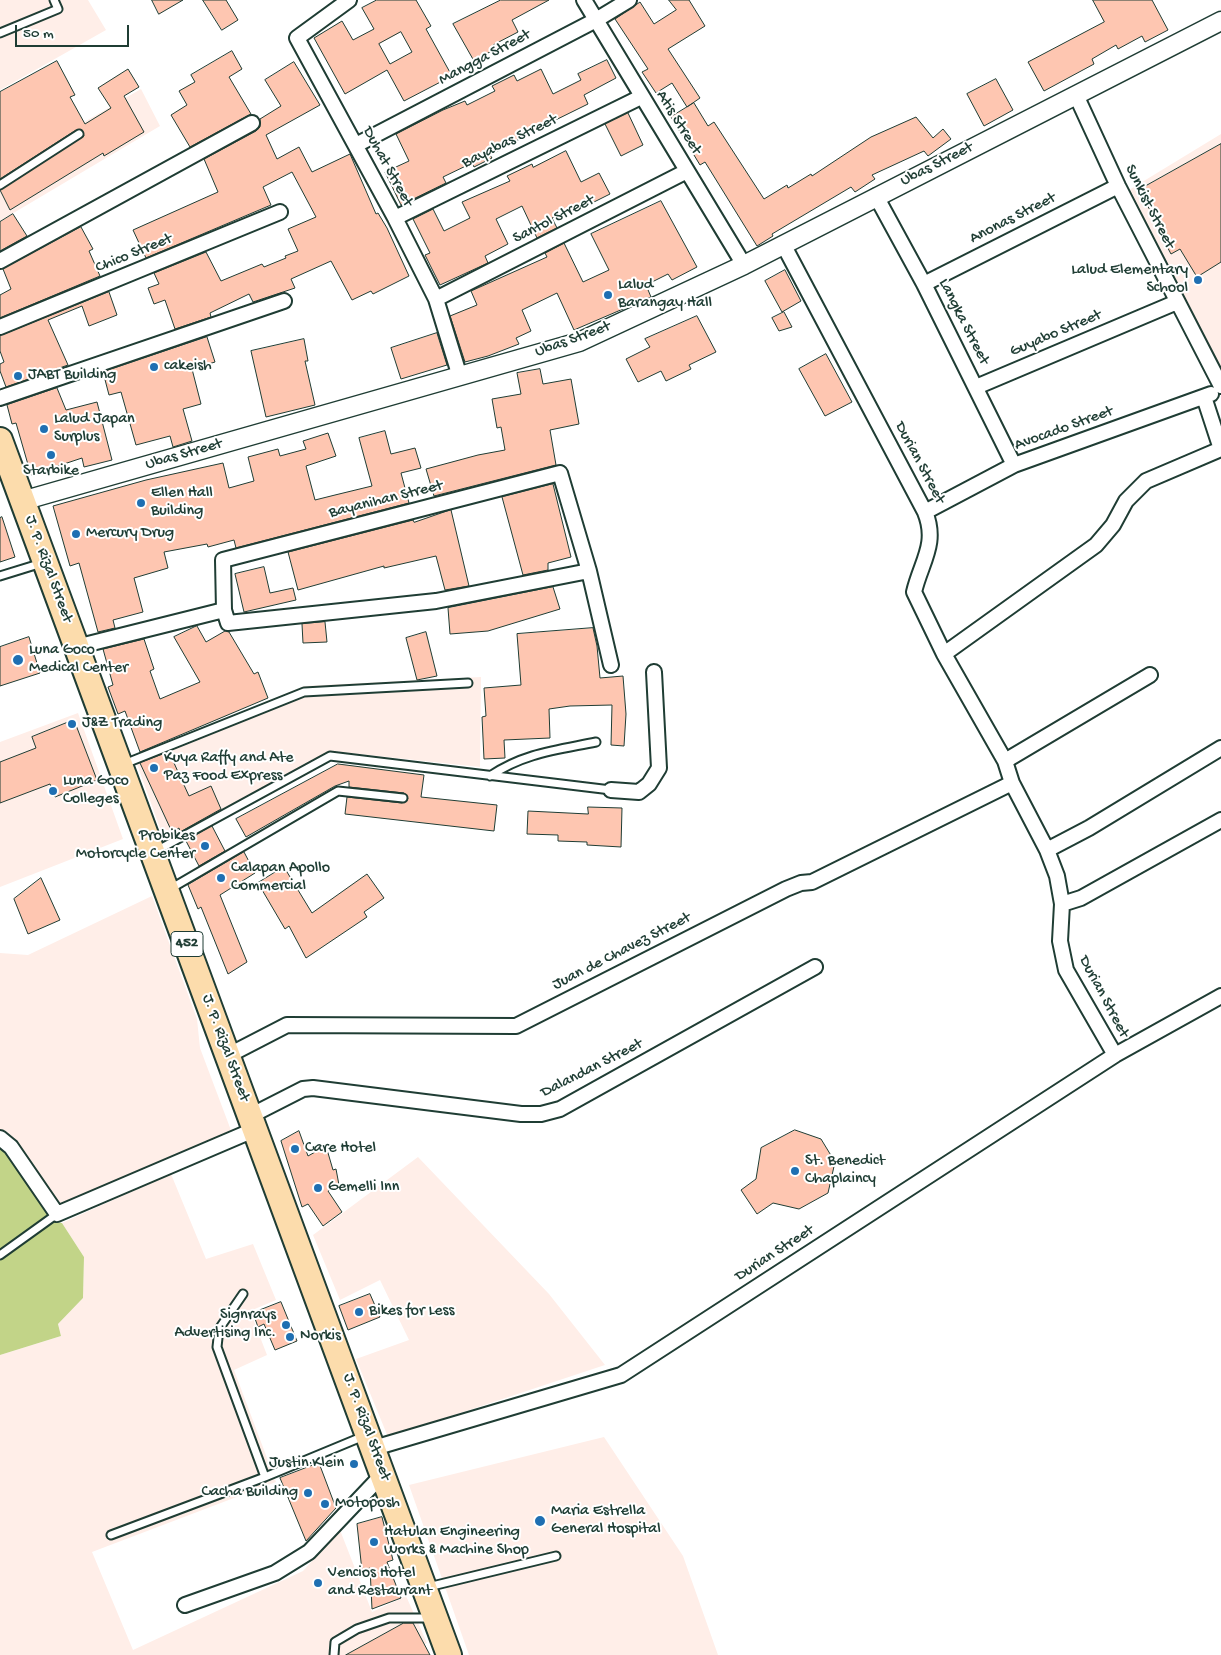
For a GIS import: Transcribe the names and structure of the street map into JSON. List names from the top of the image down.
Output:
{
  "streets": {
    "highway": ["J. P. Rizal Street", "452"],
    "street": [
      "Mangga Street",
      "Atis Street",
      "Bayabas Street",
      "Ubas Street",
      "Duhat Street",
      "Sunkist Street",
      "Anonas Street",
      "Santol Street",
      "Chico Street",
      "Langka Street",
      "Guyabo Street",
      "Avocado Street",
      "Durian Street",
      "Bayanihan Street",
      "Juan de Chavez Street",
      "Dalandan Street"
    ]
  },
  "crossings": [
    ["Mangga Street", "Atis Street"],
    ["Mangga Street", "Duhat Street"],
    ["Atis Street", "Bayabas Street"],
    ["Atis Street", "Ubas Street"],
    ["Atis Street", "Santol Street"],
    ["Bayabas Street", "Duhat Street"],
    ["Ubas Street", "Duhat Street"],
    ["Ubas Street", "Sunkist Street"],
    ["Ubas Street", "Langka Street"],
    ["Ubas Street", "Durian Street"],
    ["Ubas Street", "J. P. Rizal Street"],
    ["Duhat Street", "Santol Street"],
    ["Sunkist Street", "Anonas Street"],
    ["Sunkist Street", "Guyabo Street"],
    ["Sunkist Street", "Avocado Street"],
    ["Anonas Street", "Langka Street"],
    ["Langka Street", "Guyabo Street"],
    ["Langka Street", "Avocado Street"],
    ["Avocado Street", "Durian Street"],
    ["Durian Street", "J. P. Rizal Street"],
    ["Durian Street", "Juan de Chavez Street"],
    ["J. P. Rizal Street", "Juan de Chavez Street"],
    ["J. P. Rizal Street", "Dalandan Street"]
  ],
  "places": [
    "Lalud Elementary School",
    "Lalud Barangay Hall",
    "cakeish",
    "JABT Building",
    "Lalud Japan Surplus",
    "Starbike",
    "Ellen Hall Building",
    "Mercury Drug",
    "Luna Goco Medical Center",
    "J&Z Trading",
    "Kuya Raffy and Ate Paz Food Express",
    "Luna Goco Colleges",
    "Probikes Motorcycle Center",
    "Calapan Apollo Commercial",
    "Care Hotel",
    "St. Benedict Chaplaincy",
    "Gemelli Inn",
    "Bikes for Less",
    "Signrays Advertising Inc.",
    "Norkis",
    "Justin Klein",
    "Cacha Building",
    "Motoposh",
    "Maria Estrella General Hospital",
    "Hatulan Engineering Works & Machine Shop",
    "Vencios Hotel and Restaurant"
  ],
  "scale_bar": "50 m"
}
